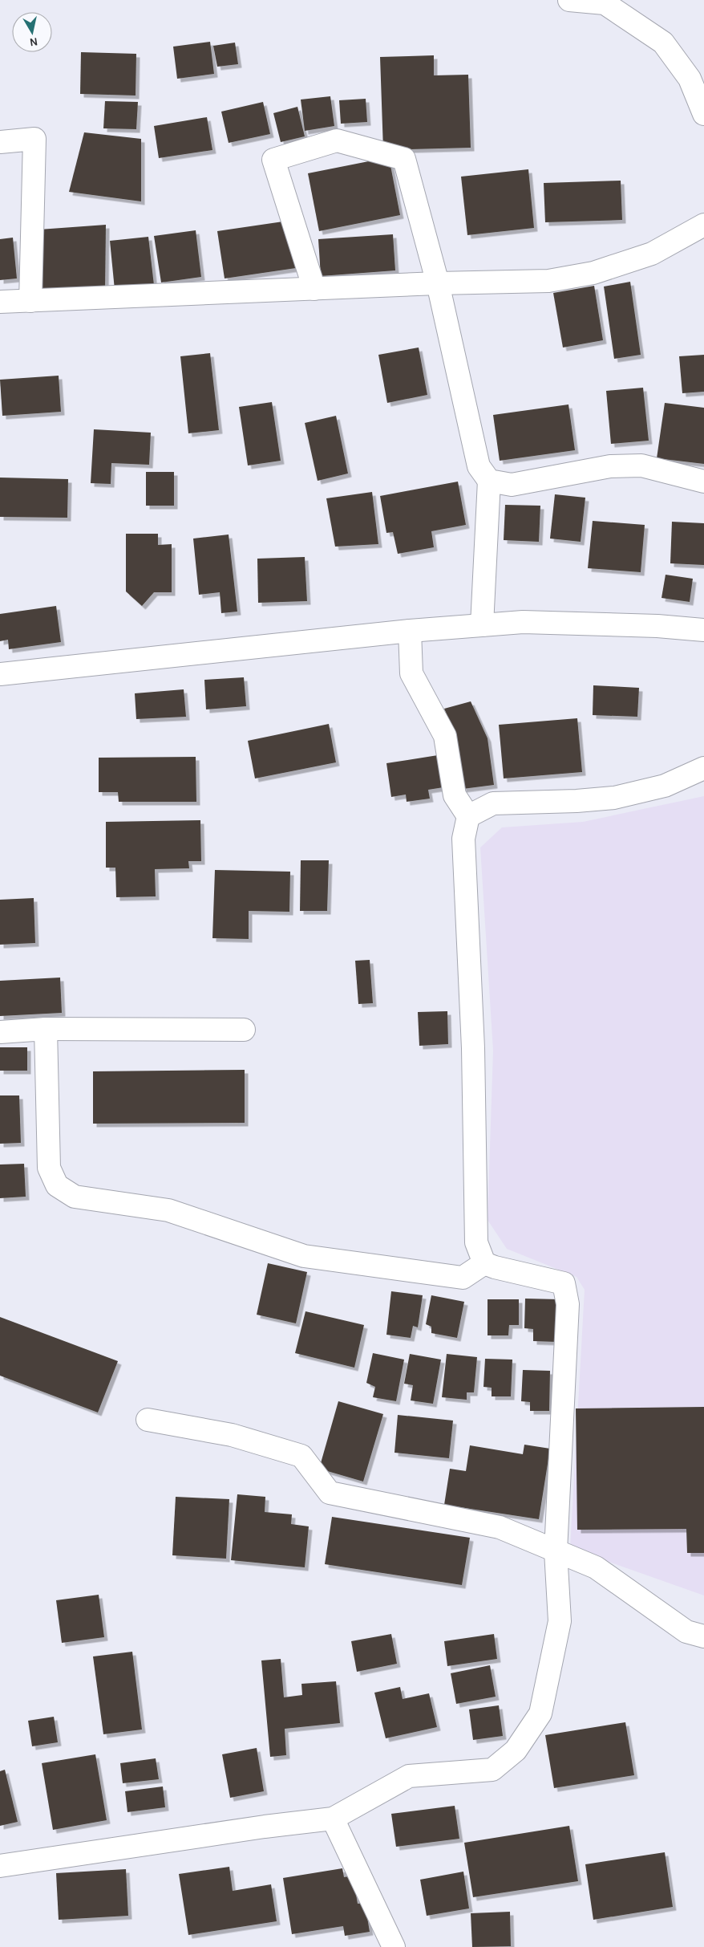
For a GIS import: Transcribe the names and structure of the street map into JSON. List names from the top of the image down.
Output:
{
  "north": "bottom"
}
